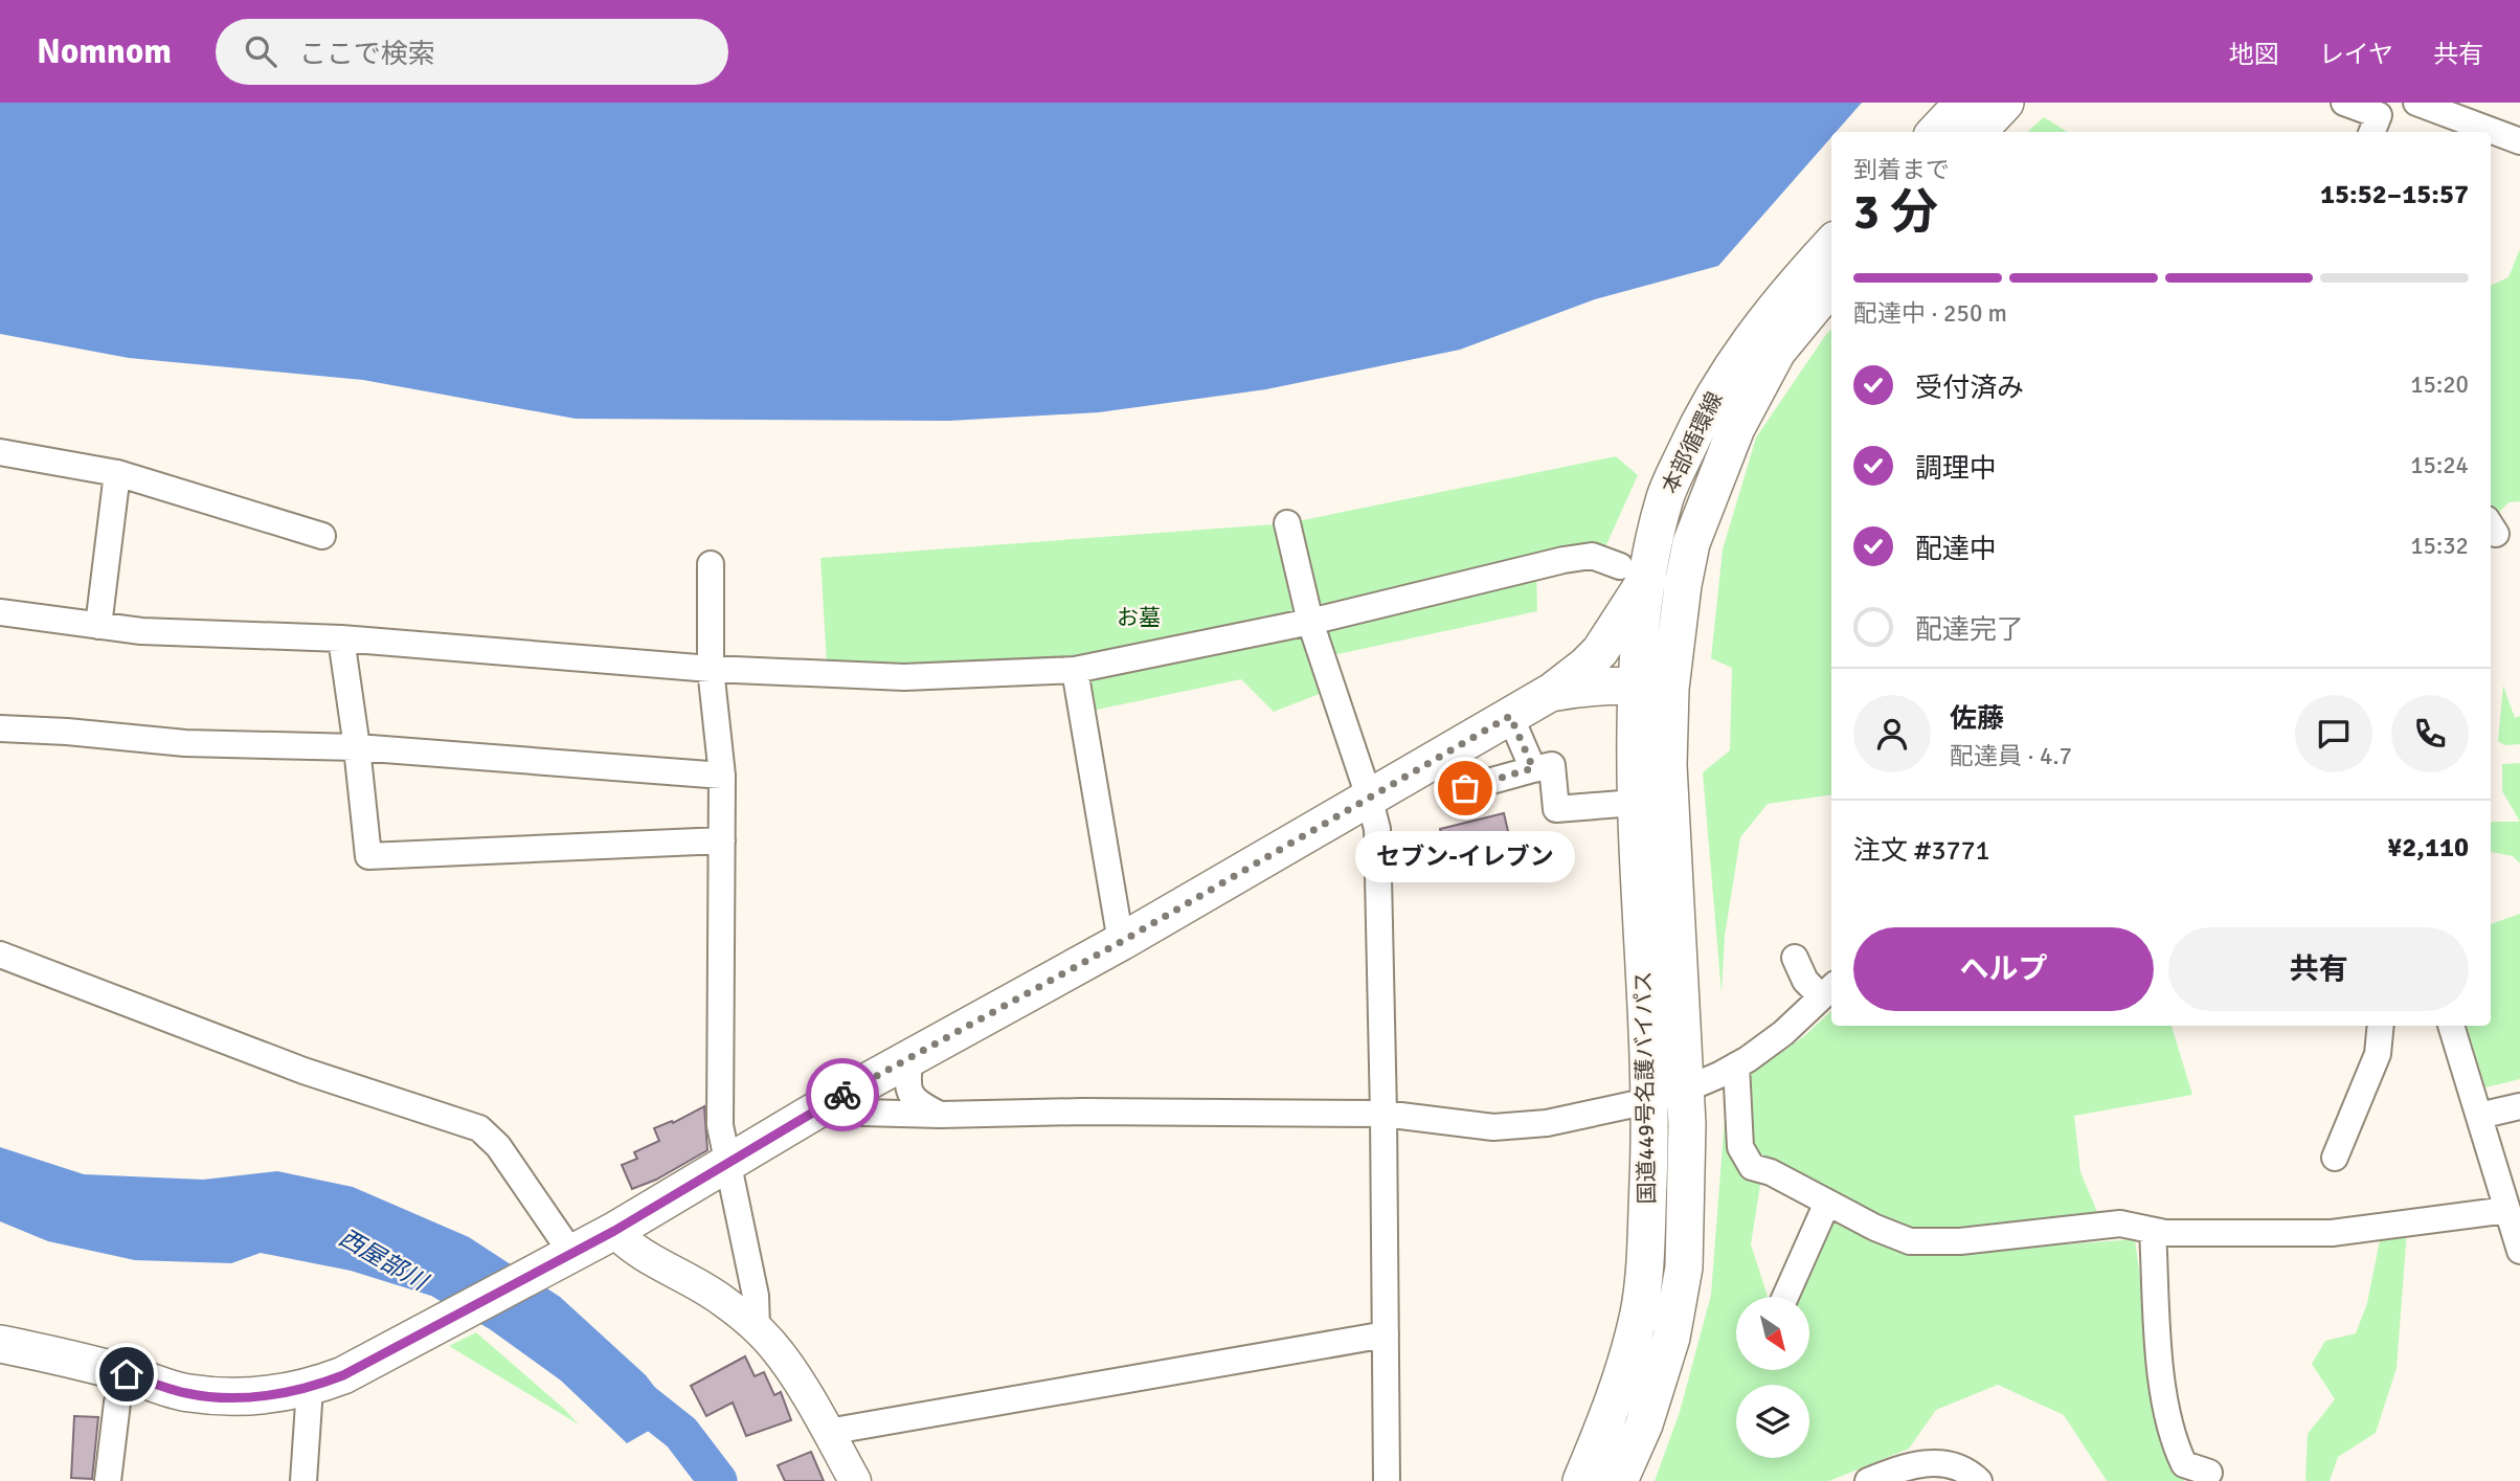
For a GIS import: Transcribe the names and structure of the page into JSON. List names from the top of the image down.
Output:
{
  "streets": {
    "highway": ["本部循環線", "国道449号名護バイパス"]
  },
  "crossings": [
    ["本部循環線", "国道449号名護バイパス"]
  ],
  "water": ["西屋部川"],
  "parks": ["お墓"],
  "places": ["セブン-イレブン"],
  "north": "bottom right",
  "page": {
    "header": "Nomnom",
    "search": "ここで検索",
    "nav": ["地図", "レイヤ", "共有"],
    "heading": ["3 分", "到着まで", "15:52–15:57"],
    "panel": [
      "佐藤",
      "配達員 · 4.7",
      "注文 #3771",
      "¥2,110"
    ],
    "bar": "配達中 · 250 m",
    "list": [
      ["受付済み", "15:20"],
      ["調理中", "15:24"],
      ["配達中", "15:32"],
      "配達完了"
    ],
    "bubble": "セブン-イレブン",
    "buttons": ["ヘルプ", "共有"]
  }
}
